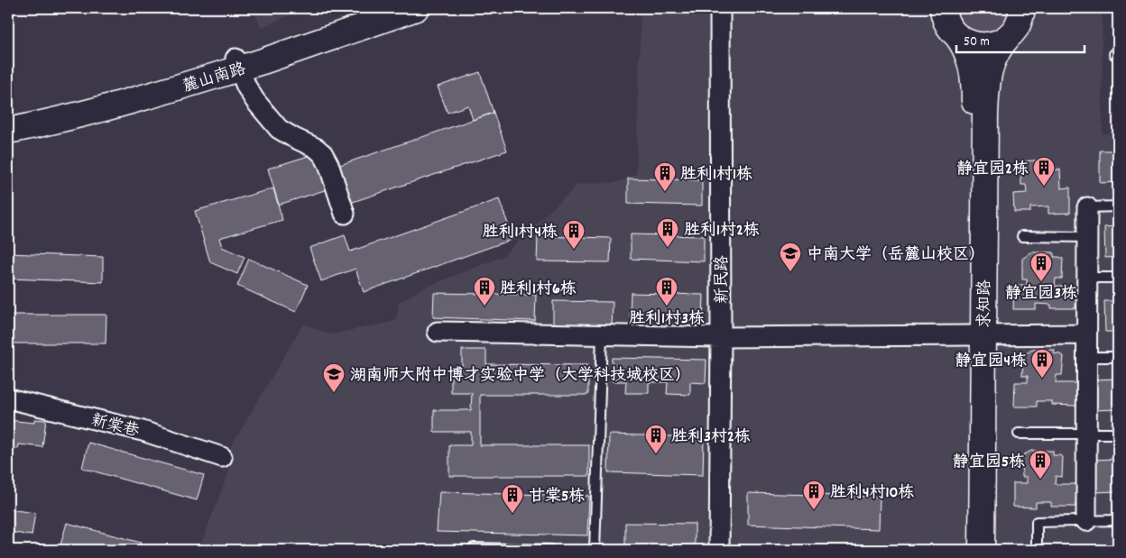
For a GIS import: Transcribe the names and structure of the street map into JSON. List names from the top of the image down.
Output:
{
  "streets": {
    "street": [
      "麓山南路",
      "新民路",
      "求知路",
      "新棠巷"
    ]
  },
  "places": {
    "building": [
      "静宜园2栋",
      "胜利1村1栋",
      "胜利1村2栋",
      "胜利1村4栋",
      "静宜园3栋",
      "胜利1村6栋",
      "胜利1村3栋",
      "静宜园4栋",
      "胜利3村2栋",
      "静宜园5栋",
      "胜利4村10栋",
      "甘棠5栋"
    ],
    "school or university": ["中南大学（岳麓山校区）", "湖南师大附中博才实验中学（大学科技城校区）"]
  },
  "scale_bar": "50 m"
}
